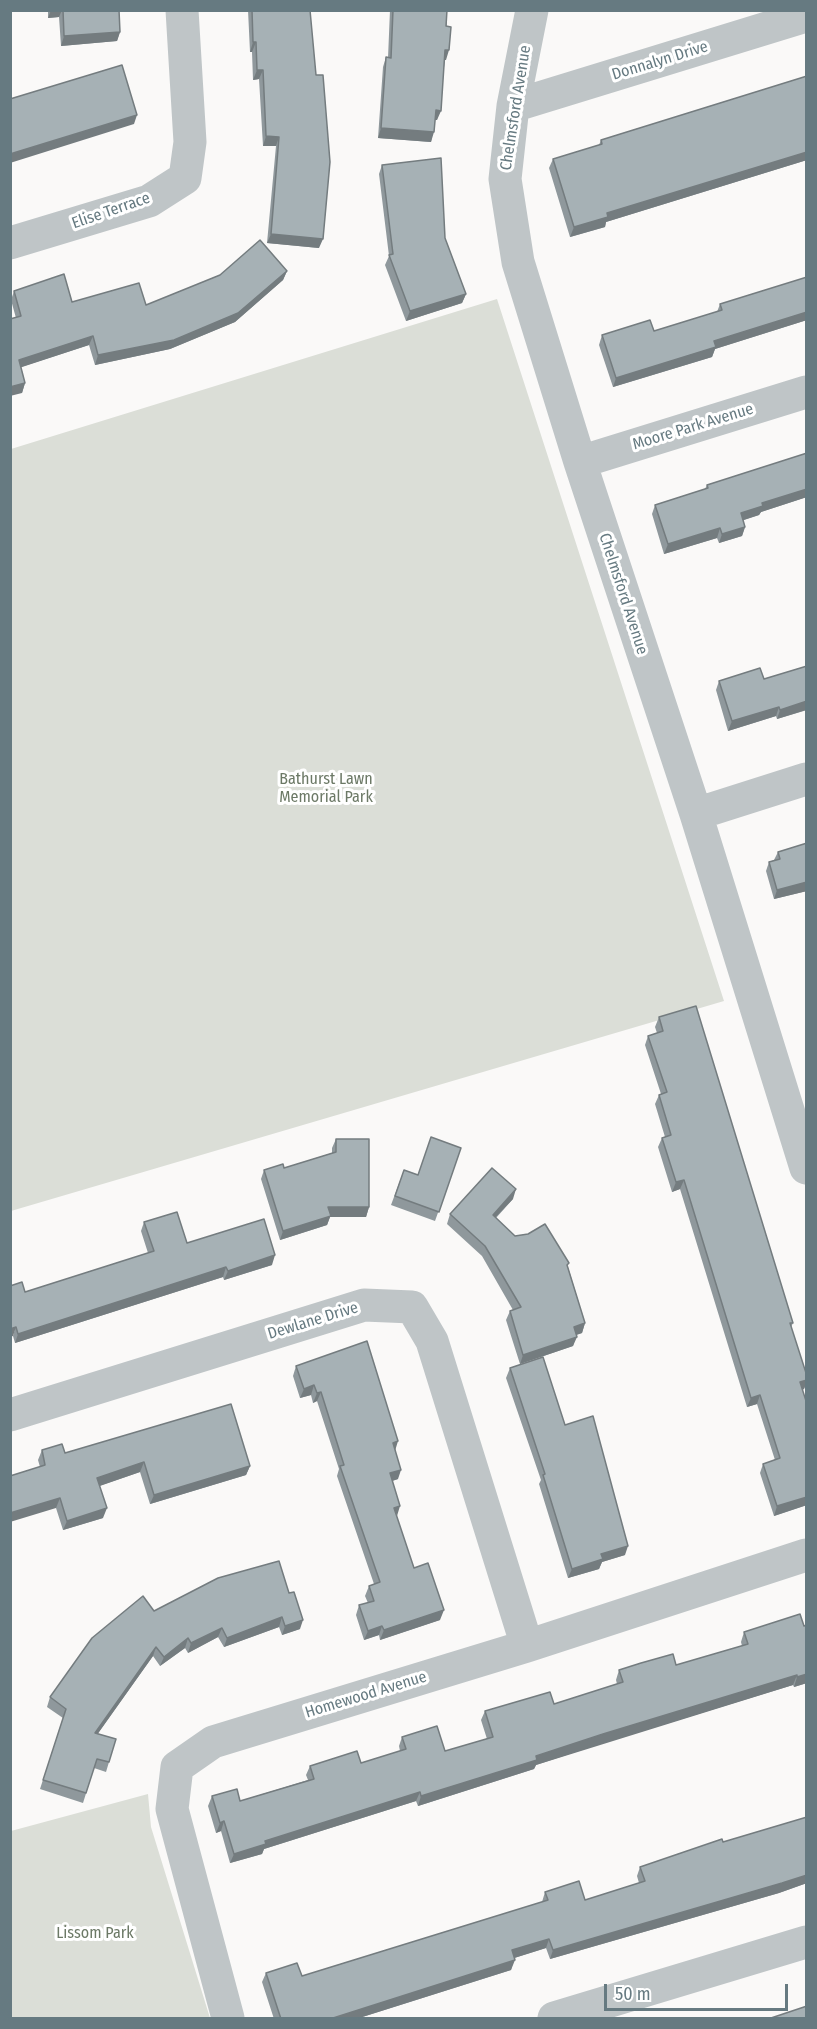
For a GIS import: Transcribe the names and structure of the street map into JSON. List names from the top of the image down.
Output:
{
  "streets": {
    "street": [
      "Donnalyn Drive",
      "Chelmsford Avenue",
      "Elise Terrace",
      "Moore Park Avenue",
      "Dewlane Drive",
      "Homewood Avenue"
    ]
  },
  "crossings": [
    ["Donnalyn Drive", "Chelmsford Avenue"],
    ["Chelmsford Avenue", "Moore Park Avenue"],
    ["Dewlane Drive", "Homewood Avenue"]
  ],
  "parks": ["Bathurst Lawn Memorial Park", "Lissom Park"],
  "scale_bar": "50 m"
}
